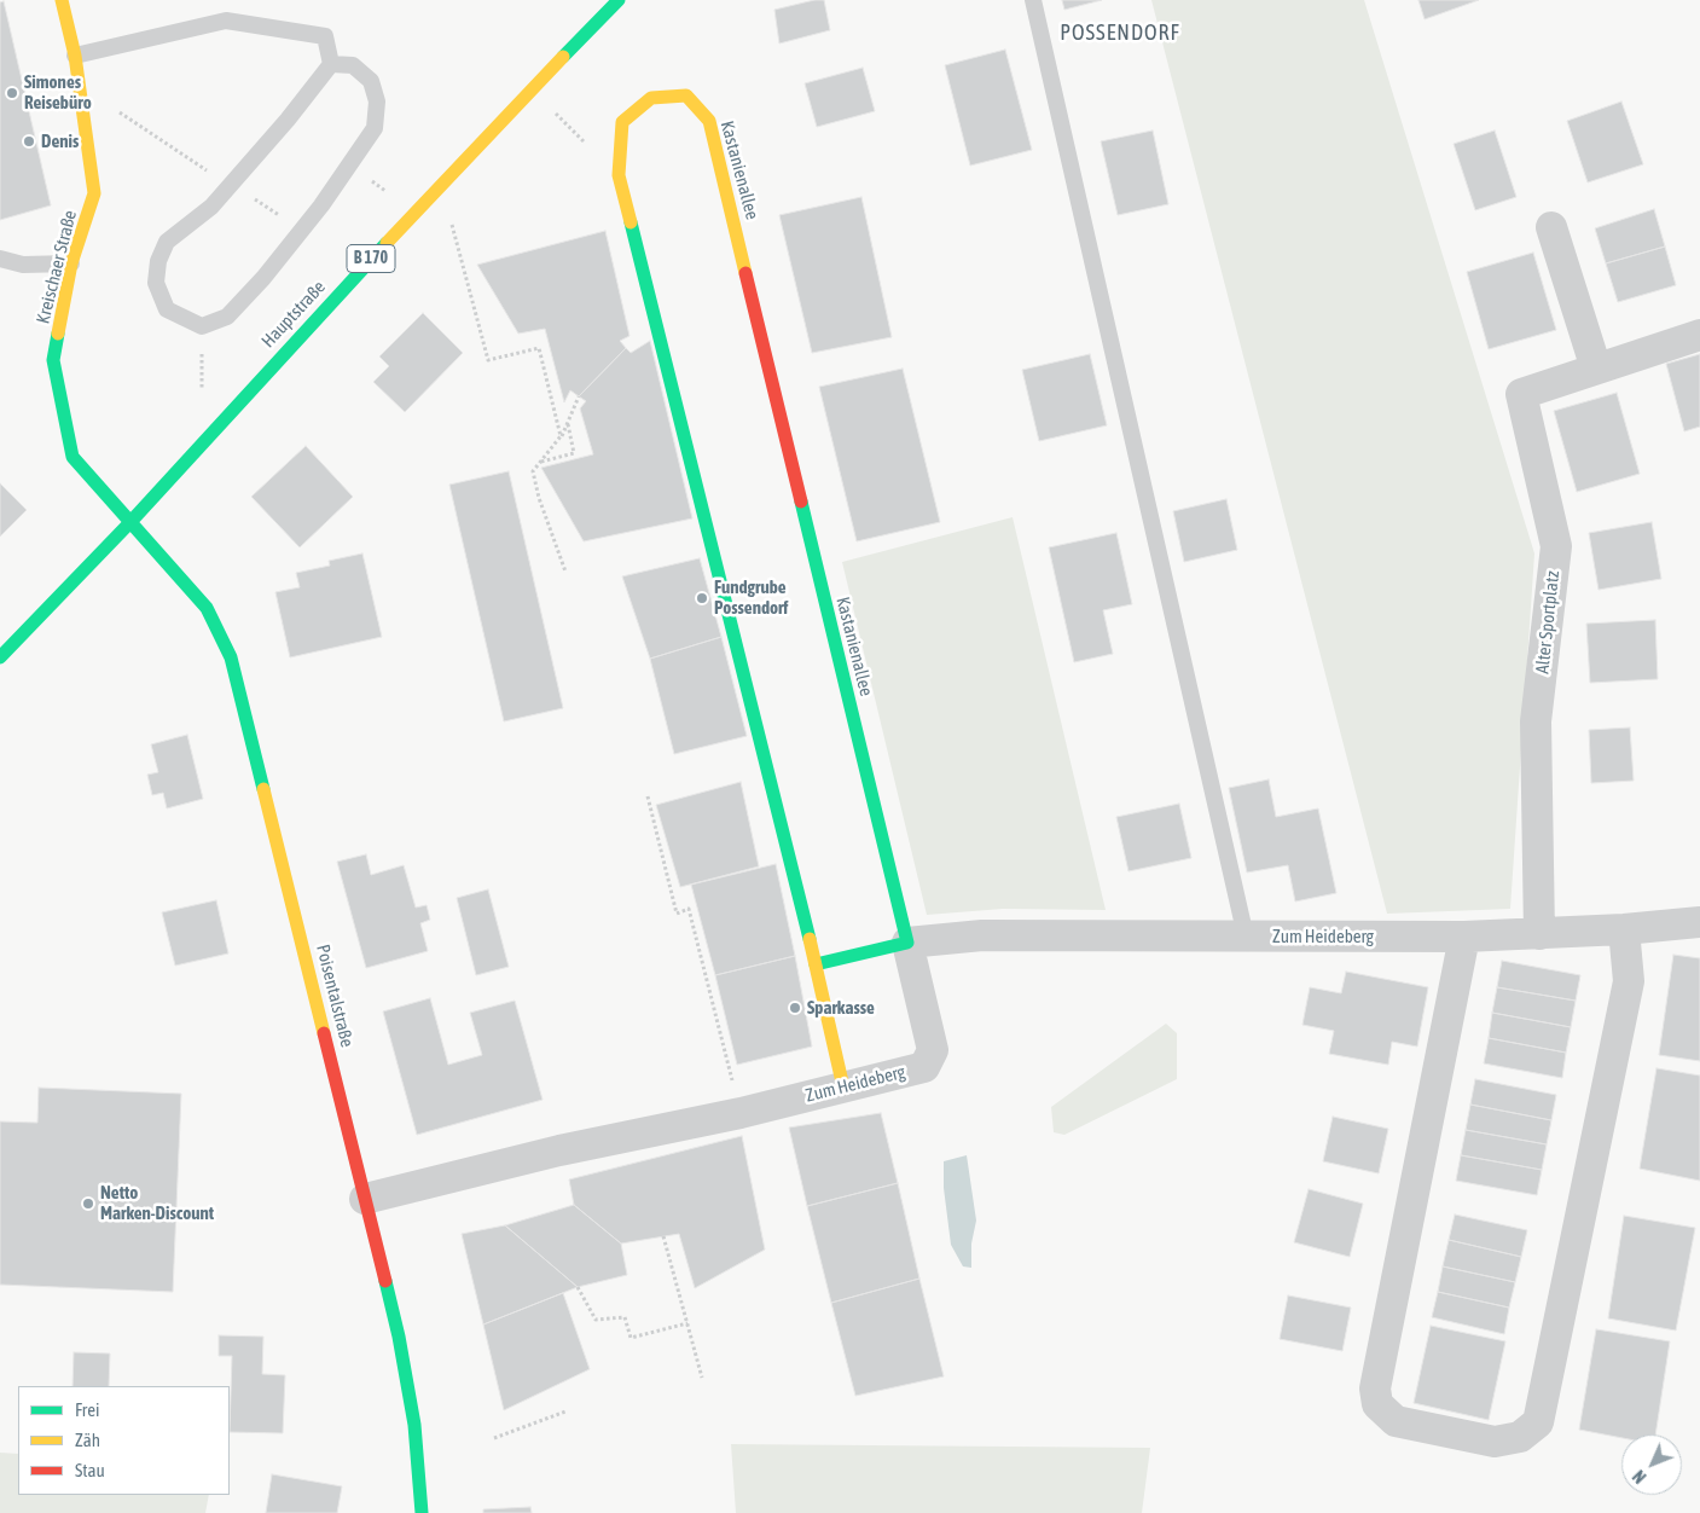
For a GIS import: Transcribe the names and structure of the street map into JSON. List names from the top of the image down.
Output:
{
  "streets": {
    "main road": [
      "Kastanienallee",
      "B 170",
      "Kreischaer Straße",
      "Hauptstraße",
      "Poisentalstraße"
    ],
    "street": ["Alter Sportplatz", "Zum Heideberg"]
  },
  "crossings": [
    ["Kastanienallee", "Zum Heideberg"],
    ["Kreischaer Straße", "Hauptstraße"],
    ["Kreischaer Straße", "Poisentalstraße"],
    ["Hauptstraße", "Poisentalstraße"],
    ["Alter Sportplatz", "Zum Heideberg"],
    ["Zum Heideberg", "Poisentalstraße"]
  ],
  "districts": ["POSSENDORF"],
  "places": [
    "Simones Reisebüro",
    "Denis",
    "Fundgrube Possendorf",
    "Sparkasse",
    "Netto Marken-Discount"
  ],
  "legend": ["Frei", "Zäh", "Stau"],
  "north": "bottom left"
}
